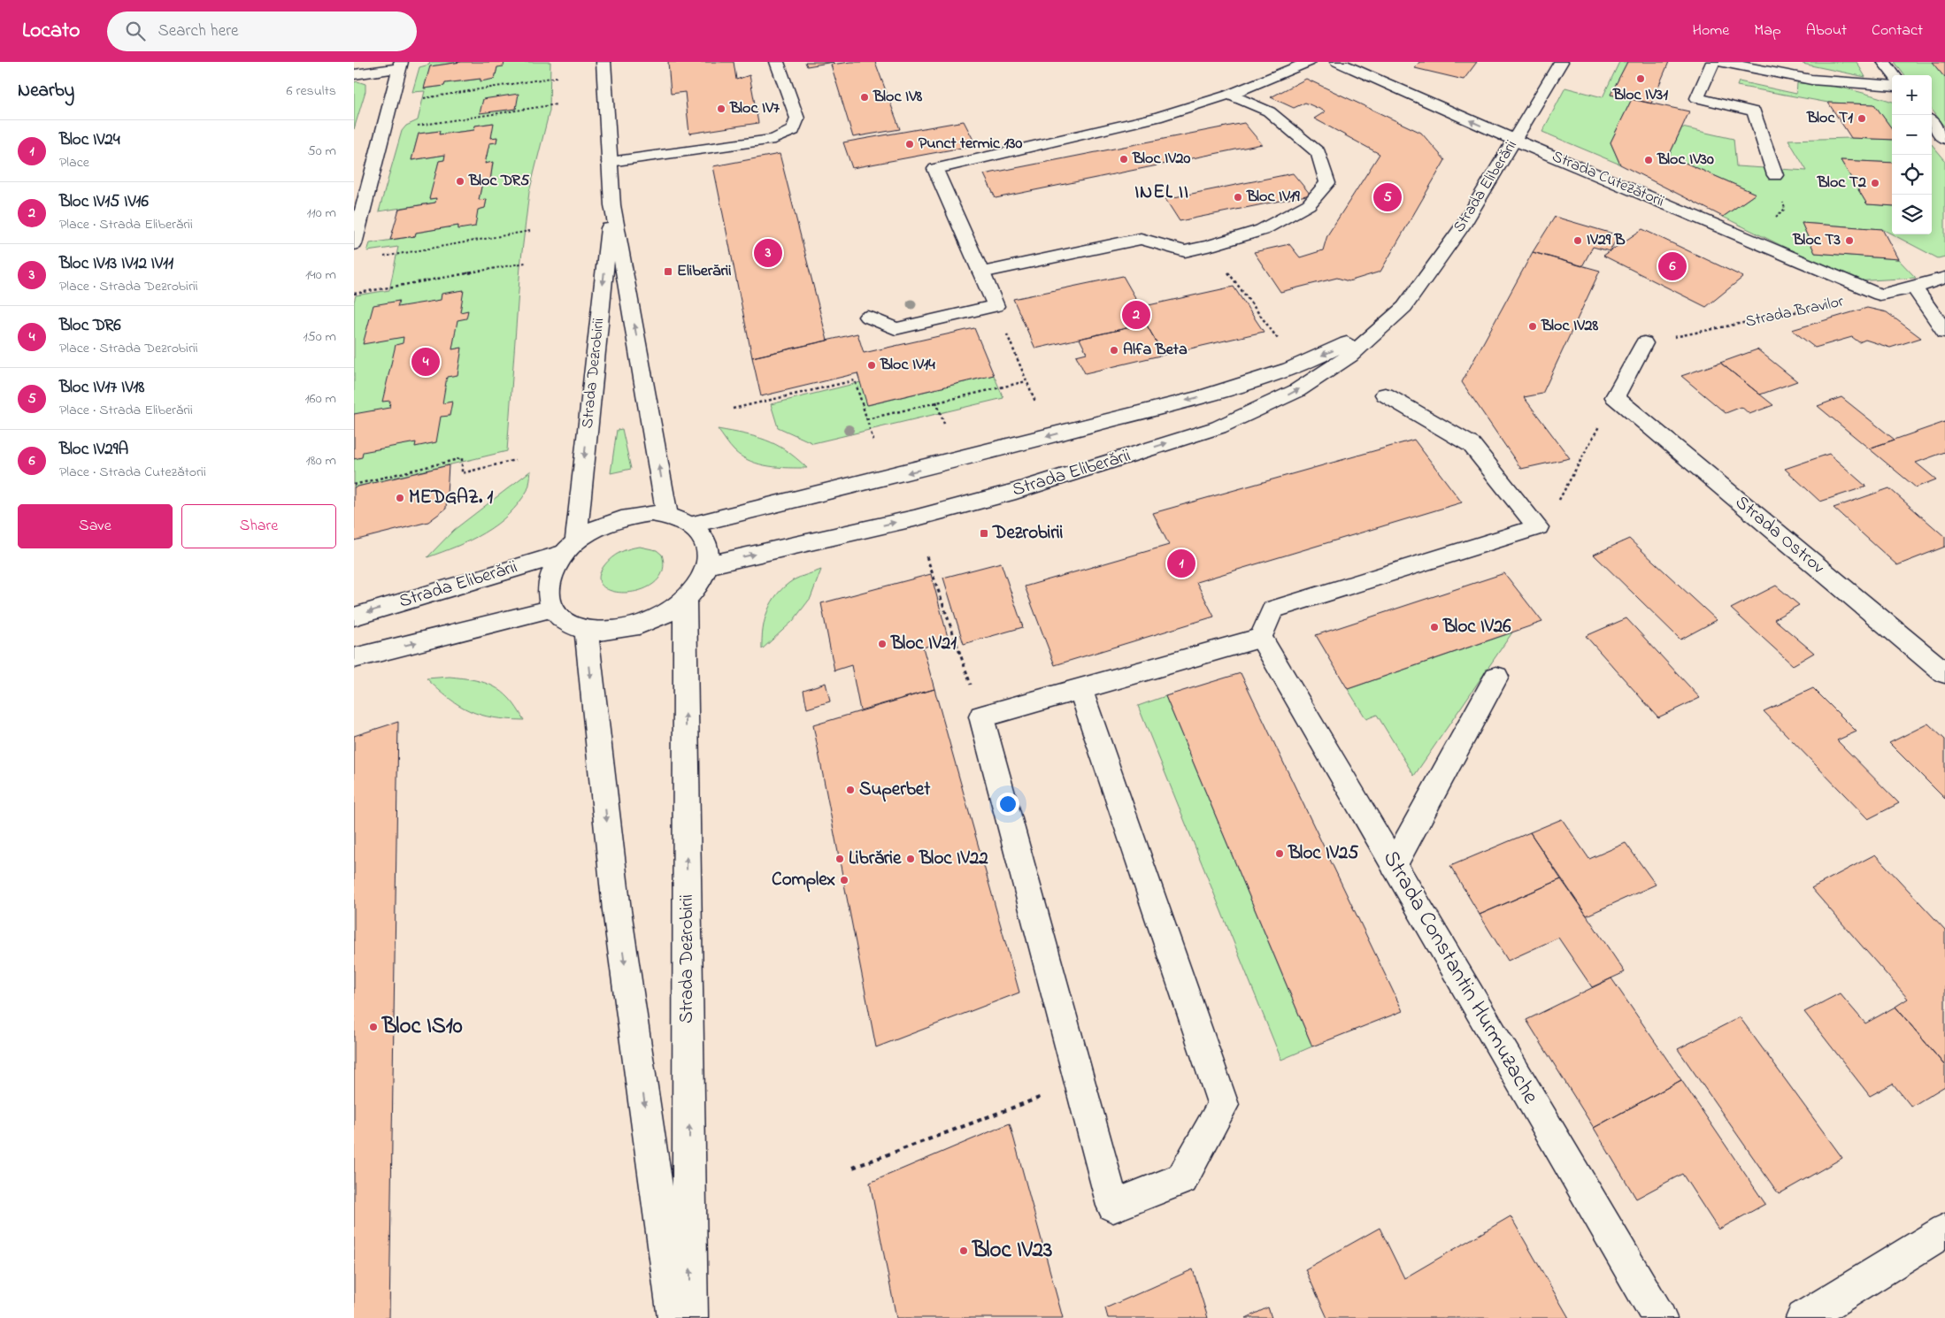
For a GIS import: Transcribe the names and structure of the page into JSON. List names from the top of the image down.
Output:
{
  "streets": {
    "street": [
      "Strada Cutezătorii",
      "Strada Eliberării",
      "Strada Dezrobirii",
      "Strada Ostrov",
      "Strada Constantin Hurmuzache"
    ],
    "path": ["Strada Bravilor"]
  },
  "crossings": [
    ["Strada Cutezătorii", "Strada Eliberării"],
    ["Strada Cutezătorii", "Strada Bravilor"],
    ["Strada Eliberării", "Strada Dezrobirii"]
  ],
  "districts": ["INEL II"],
  "places": {
    "other": [
      "Bloc IV31",
      "Bloc IV8",
      "Bloc IV7",
      "Bloc T1",
      "Punct termic 130",
      "Bloc IV20",
      "Bloc IV30",
      "Bloc DR5",
      "Bloc T2",
      "Bloc IV19",
      "IV29 B",
      "Bloc T3",
      "Bloc IV28",
      "Alfa Beta",
      "Bloc IV14",
      "MEDGAZ. 1",
      "Bloc IV26",
      "Bloc IV21",
      "Superbet",
      "Bloc IV25",
      "Librărie",
      "Bloc IV22",
      "Complex",
      "Bloc IS10",
      "Bloc IV23"
    ],
    "transit": ["Eliberării", "Dezrobirii"]
  },
  "page": {
    "header": "Locato",
    "search": "Search here",
    "nav": [
      "Home",
      "Map",
      "About",
      "Contact"
    ],
    "heading": ["Nearby", "6 results"],
    "map_buttons": ["+", "−"],
    "list": [
      {
        "mark": "1",
        "name": "Bloc IV24",
        "note": "Place",
        "value": "50 m"
      },
      {
        "mark": "2",
        "name": "Bloc IV15 IV16",
        "note": "Place · Strada Eliberării",
        "value": "110 m"
      },
      {
        "mark": "3",
        "name": "Bloc IV13 IV12 IV11",
        "note": "Place · Strada Dezrobirii",
        "value": "140 m"
      },
      {
        "mark": "4",
        "name": "Bloc DR6",
        "note": "Place · Strada Dezrobirii",
        "value": "150 m"
      },
      {
        "mark": "5",
        "name": "Bloc IV17 IV18",
        "note": "Place · Strada Eliberării",
        "value": "160 m"
      },
      {
        "mark": "6",
        "name": "Bloc IV29A",
        "note": "Place · Strada Cutezătorii",
        "value": "180 m"
      }
    ],
    "pins": [
      "5",
      "3",
      "6",
      "2",
      "4",
      "1"
    ],
    "buttons": ["Save", "Share"]
  }
}
